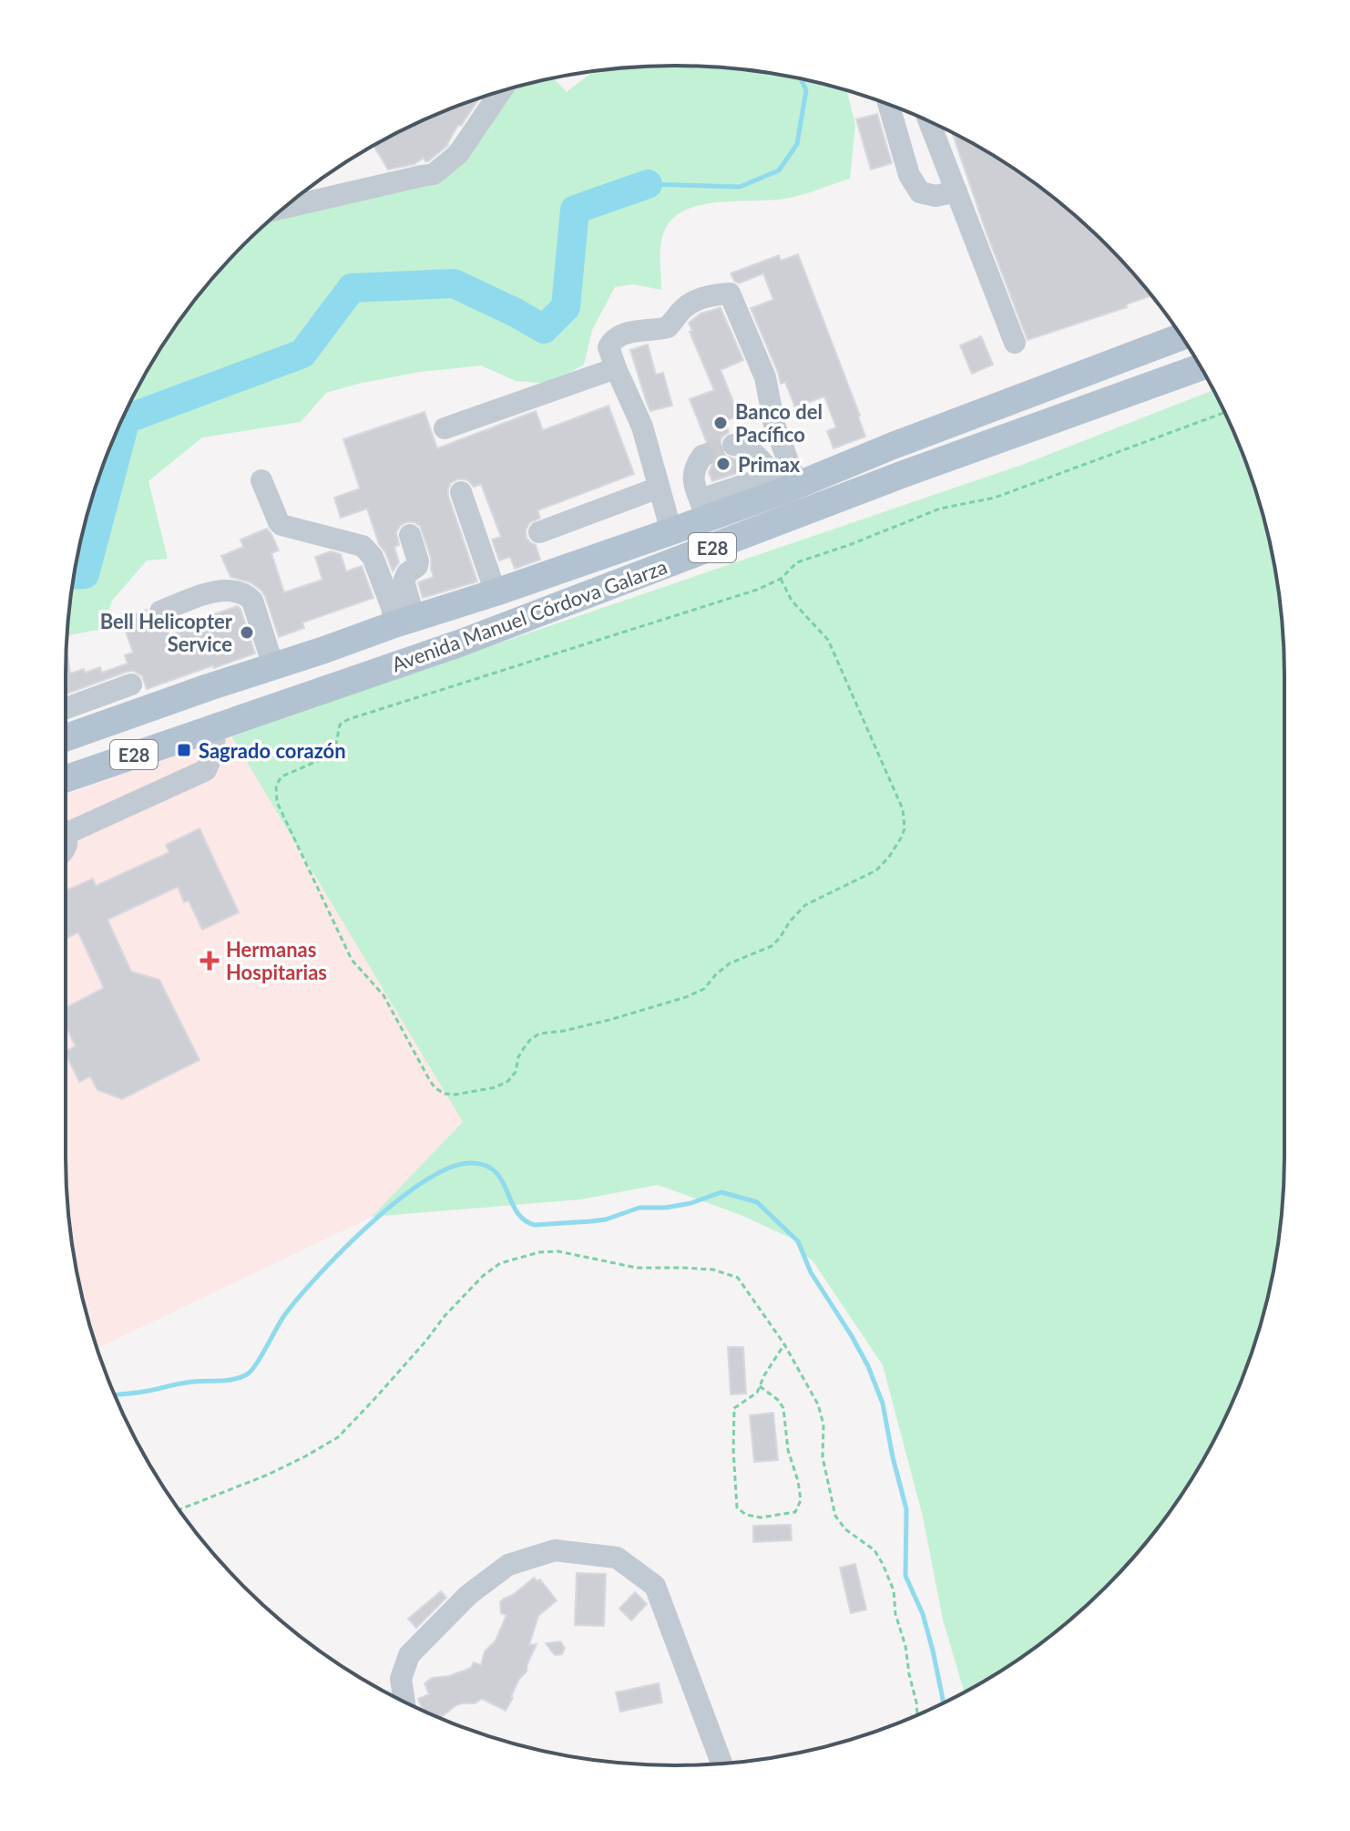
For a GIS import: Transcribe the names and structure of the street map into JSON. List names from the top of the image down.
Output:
{
  "streets": {
    "main road": ["E28", "Avenida Manuel Córdova Galarza"]
  },
  "places": {
    "other": ["Banco del Pacífico", "Primax", "Bell Helicopter Service"],
    "transit": ["Sagrado corazón"],
    "health": ["Hermanas Hospitarias"]
  }
}
